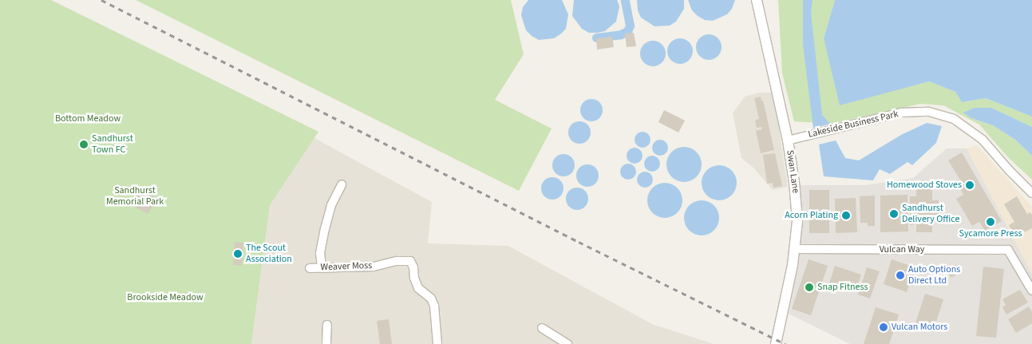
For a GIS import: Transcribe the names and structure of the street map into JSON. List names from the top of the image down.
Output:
{
  "streets": {
    "street": [
      "Lakeside Business Park",
      "Swan Lane",
      "Vulcan Way",
      "Weaver Moss"
    ]
  },
  "crossings": [
    ["Lakeside Business Park", "Swan Lane"],
    ["Swan Lane", "Vulcan Way"]
  ],
  "parks": ["Bottom Meadow", "Sandhurst Memorial Park", "Brookside Meadow"],
  "places": [
    "Sandhurst Town FC",
    "Homewood Stoves",
    "Sandhurst Delivery Office",
    "Acorn Plating",
    "Sycamore Press",
    "The Scout Association",
    "Auto Options Direct Ltd",
    "Snap Fitness",
    "Vulcan Motors"
  ]
}
